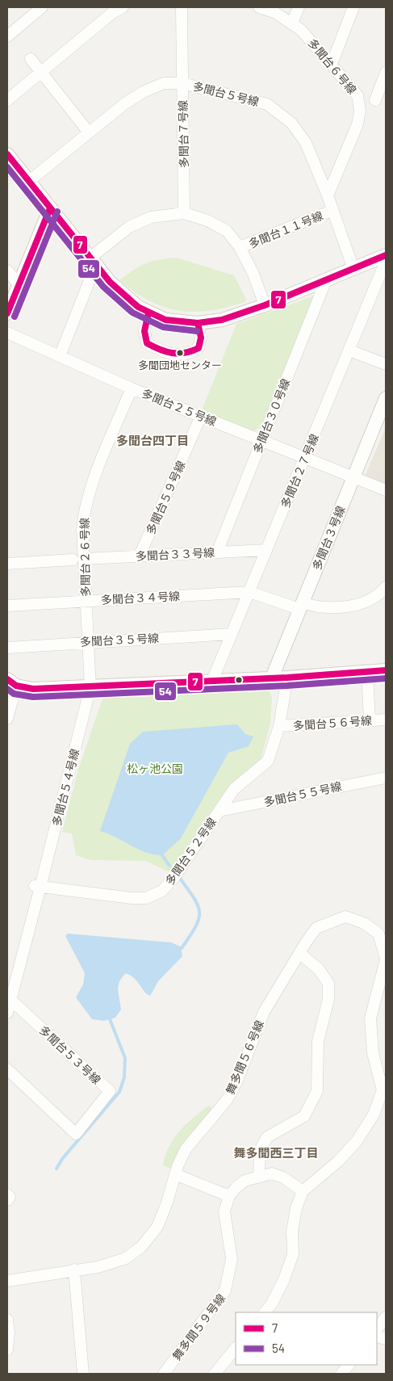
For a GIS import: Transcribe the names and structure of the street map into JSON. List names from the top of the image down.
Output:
{
  "streets": {
    "street": [
      "多聞台６号線",
      "多聞台５号線",
      "多聞台７号線",
      "多聞台１１号線",
      "多聞台２５号線",
      "多聞台３０号線",
      "多聞台２７号線",
      "多聞台５９号線",
      "多聞台３号線",
      "多聞台３３号線",
      "多聞台２６号線",
      "多聞台３４号線",
      "多聞台３５号線",
      "多聞台５６号線",
      "多聞台５４号線",
      "多聞台５５号線",
      "多聞台５２号線",
      "多聞台５３号線",
      "舞多聞５６号線",
      "舞多聞５９号線"
    ]
  },
  "crossings": [
    ["多聞台６号線", "多聞台５号線"],
    ["多聞台５号線", "多聞台７号線"],
    ["多聞台５号線", "多聞台１１号線"],
    ["多聞台２５号線", "多聞台３０号線"],
    ["多聞台２５号線", "多聞台２７号線"],
    ["多聞台２５号線", "多聞台５９号線"],
    ["多聞台２５号線", "多聞台３号線"],
    ["多聞台２５号線", "多聞台２６号線"],
    ["多聞台３０号線", "多聞台３３号線"],
    ["多聞台２７号線", "多聞台３３号線"],
    ["多聞台２７号線", "多聞台３４号線"],
    ["多聞台２７号線", "多聞台３５号線"],
    ["多聞台５９号線", "多聞台３３号線"],
    ["多聞台３３号線", "多聞台２６号線"],
    ["多聞台２６号線", "多聞台３４号線"],
    ["多聞台２６号線", "多聞台３５号線"],
    ["多聞台２６号線", "多聞台５４号線"],
    ["多聞台５６号線", "多聞台５２号線"],
    ["多聞台５４号線", "多聞台５２号線"],
    ["多聞台５５号線", "多聞台５２号線"]
  ],
  "districts": ["多聞台四丁目", "舞多聞西三丁目"],
  "parks": ["松ヶ池公園"],
  "places": ["多聞団地センター"],
  "lines": ["transit line 7", "transit line 54"],
  "legend": ["7", "54"]
}
